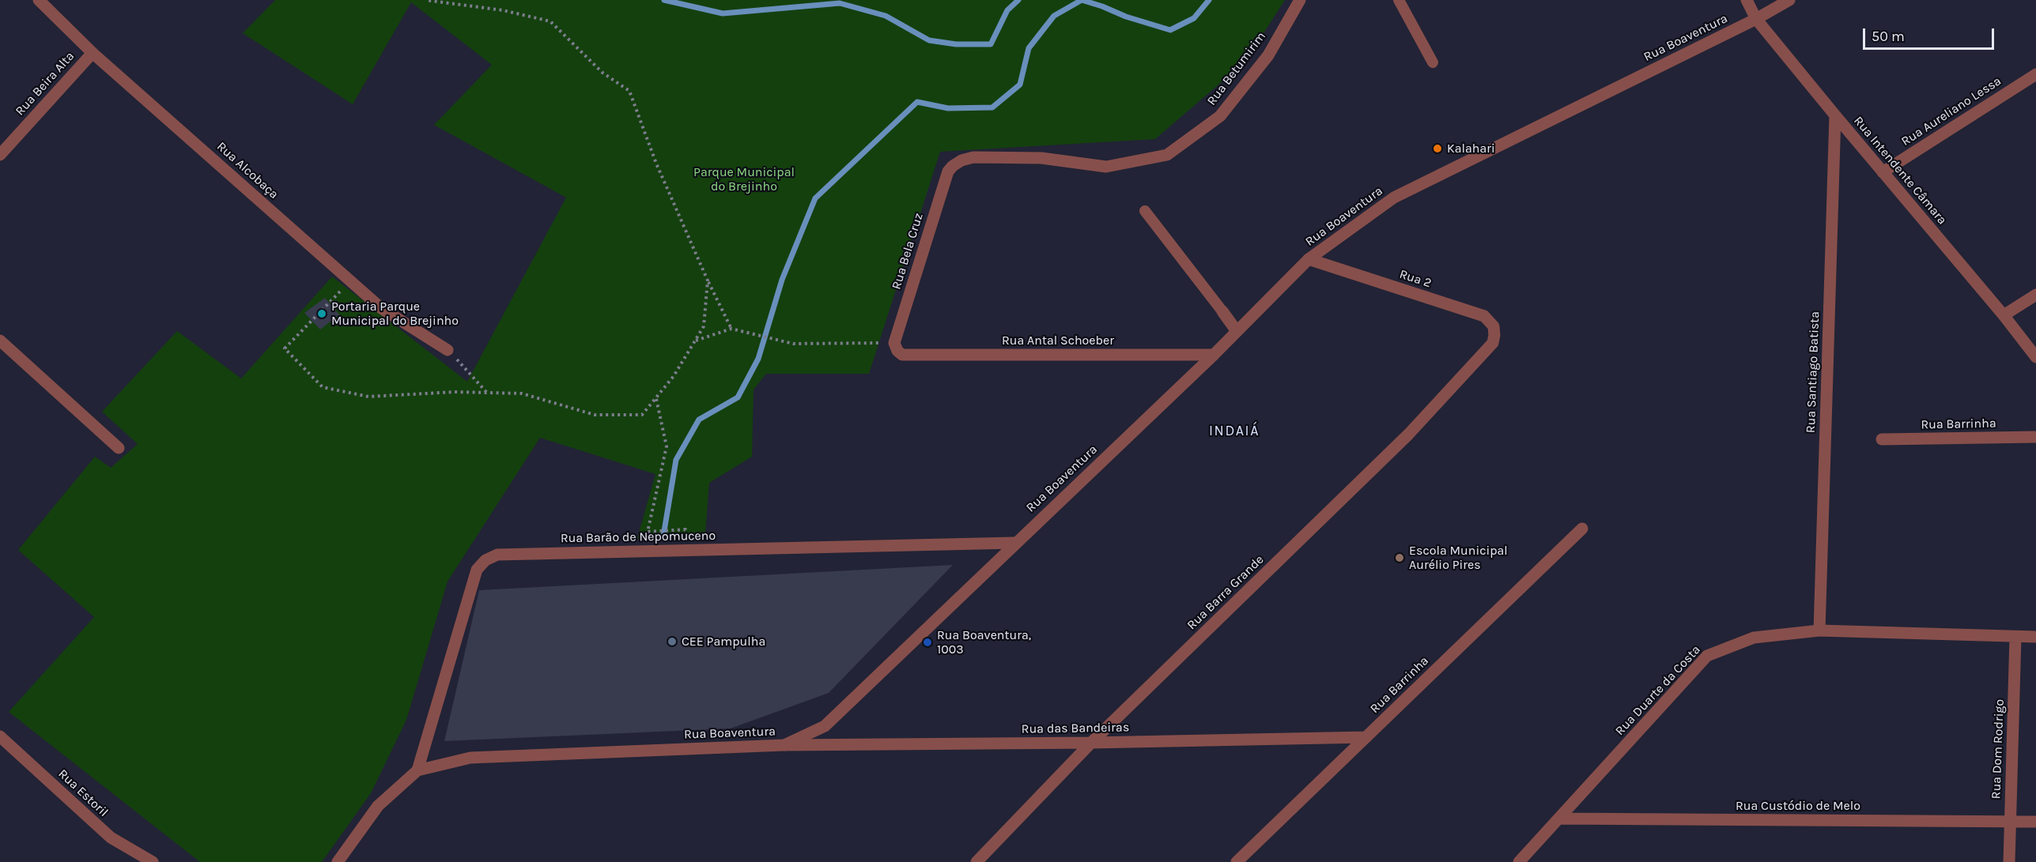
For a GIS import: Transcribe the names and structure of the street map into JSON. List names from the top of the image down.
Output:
{
  "streets": {
    "street": [
      "Rua Boaventura",
      "Rua Betumirim",
      "Rua Beira Alta",
      "Rua Aureliano Lessa",
      "Rua Alcobaça",
      "Rua Intendente Câmara",
      "Rua Bela Cruz",
      "Rua 2",
      "Rua Antal Schoeber",
      "Rua Santiago Batista",
      "Rua Barrinha",
      "Rua Barão de Nepomuceno",
      "Rua Barra Grande",
      "Rua Duarte da Costa",
      "Rua das Bandeiras",
      "Rua Dom Rodrigo",
      "Rua Estoril",
      "Rua Custódio de Melo"
    ]
  },
  "crossings": [
    ["Rua Boaventura", "Rua Intendente Câmara"],
    ["Rua Boaventura", "Rua 2"],
    ["Rua Boaventura", "Rua Antal Schoeber"],
    ["Rua Boaventura", "Rua Barão de Nepomuceno"],
    ["Rua Boaventura", "Rua das Bandeiras"],
    ["Rua Betumirim", "Rua Bela Cruz"],
    ["Rua Beira Alta", "Rua Alcobaça"],
    ["Rua Aureliano Lessa", "Rua Intendente Câmara"],
    ["Rua Intendente Câmara", "Rua Santiago Batista"],
    ["Rua Bela Cruz", "Rua Antal Schoeber"],
    ["Rua 2", "Rua Barra Grande"],
    ["Rua Santiago Batista", "Rua Duarte da Costa"],
    ["Rua Barrinha", "Rua das Bandeiras"],
    ["Rua Barra Grande", "Rua das Bandeiras"],
    ["Rua Duarte da Costa", "Rua Dom Rodrigo"],
    ["Rua Duarte da Costa", "Rua Custódio de Melo"],
    ["Rua Dom Rodrigo", "Rua Custódio de Melo"]
  ],
  "districts": ["INDAIÁ"],
  "parks": ["Parque Municipal do Brejinho"],
  "places": [
    "Kalahari",
    "Portaria Parque Municipal do Brejinho",
    "Escola Municipal Aurélio Pires",
    "CEE Pampulha",
    "Rua Boaventura, 1003"
  ],
  "scale_bar": "50 m"
}
